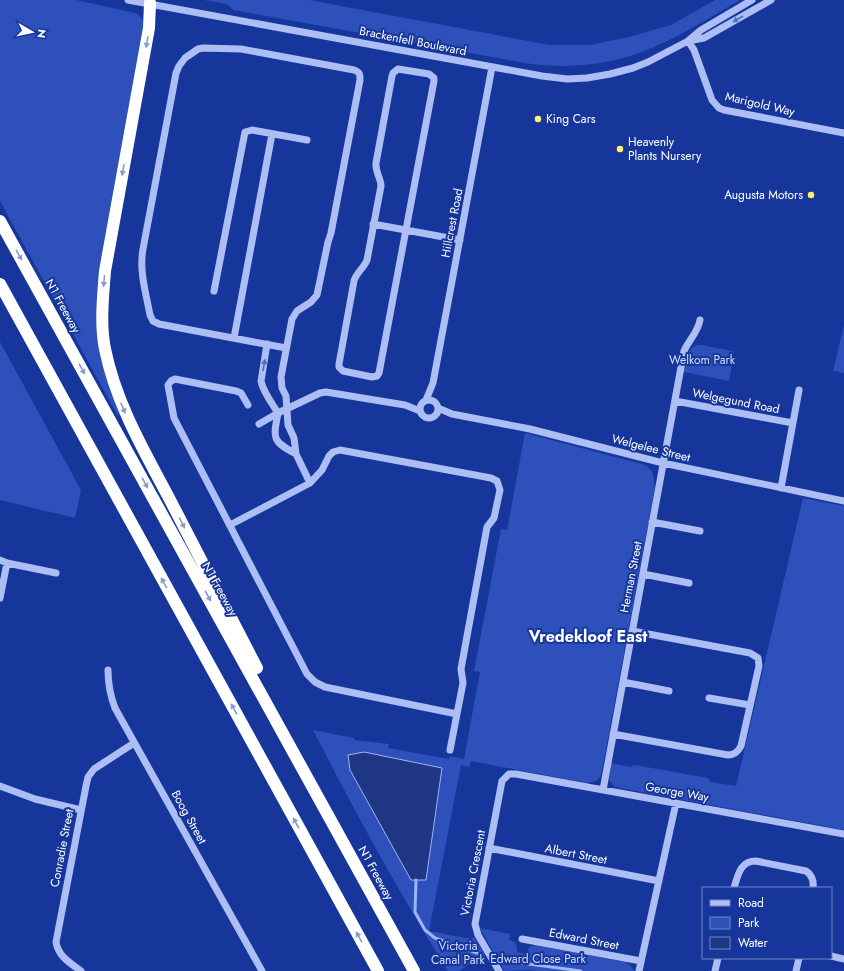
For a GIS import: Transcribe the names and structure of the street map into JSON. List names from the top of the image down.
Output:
{
  "streets": {
    "highway": ["N1 Freeway"],
    "street": [
      "Brackenfell Boulevard",
      "Marigold Way",
      "Hillcrest Road",
      "Welgegund Road",
      "Welgelee Street",
      "Herman Street",
      "George Way",
      "Boog Street",
      "Conradie Street",
      "Albert Street",
      "Victoria Crescent",
      "Edward Street"
    ]
  },
  "crossings": [
    ["Brackenfell Boulevard", "Marigold Way"],
    ["Brackenfell Boulevard", "Hillcrest Road"],
    ["Hillcrest Road", "Welgelee Street"],
    ["Welgegund Road", "Welgelee Street"],
    ["Welgegund Road", "Herman Street"],
    ["Welgelee Street", "Herman Street"],
    ["Herman Street", "George Way"],
    ["George Way", "Victoria Crescent"],
    ["Boog Street", "Conradie Street"],
    ["Albert Street", "Victoria Crescent"]
  ],
  "districts": ["Vredekloof East"],
  "parks": ["Welkom Park", "Victoria Canal Park", "Edward Close Park"],
  "places": ["King Cars", "Heavenly Plants Nursery", "Augusta Motors"],
  "legend": ["Road", "Park", "Water"],
  "north": "right"
}
